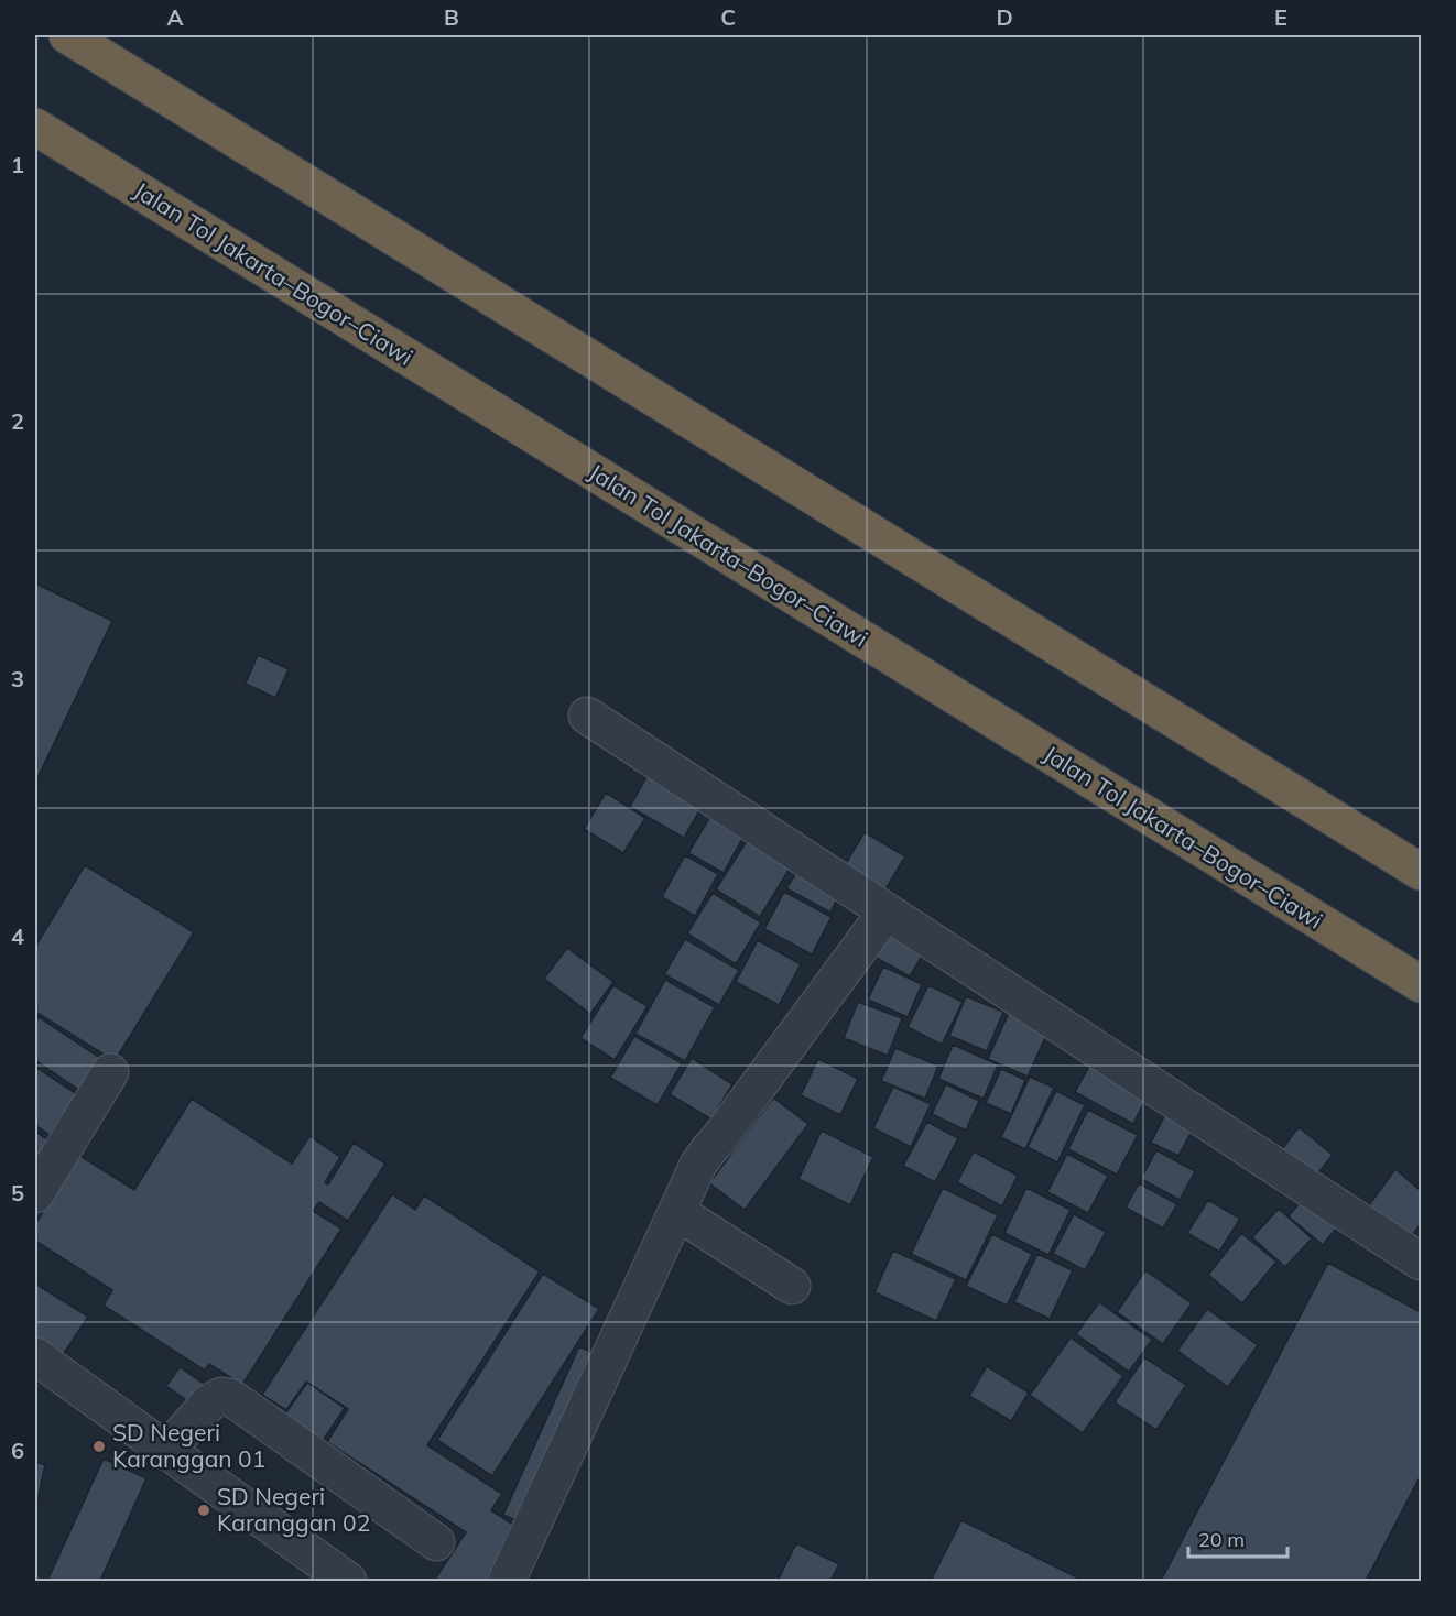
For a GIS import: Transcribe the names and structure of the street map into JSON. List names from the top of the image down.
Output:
{
  "streets": {
    "highway": ["Jalan Tol Jakarta–Bogor–Ciawi"]
  },
  "places": ["SD Negeri Karanggan 01", "SD Negeri Karanggan 02"],
  "scale_bar": "20 m",
  "grid": {
    "columns": [
      "A",
      "B",
      "C",
      "D",
      "E"
    ],
    "rows": [
      "1",
      "2",
      "3",
      "4",
      "5",
      "6"
    ]
  }
}
